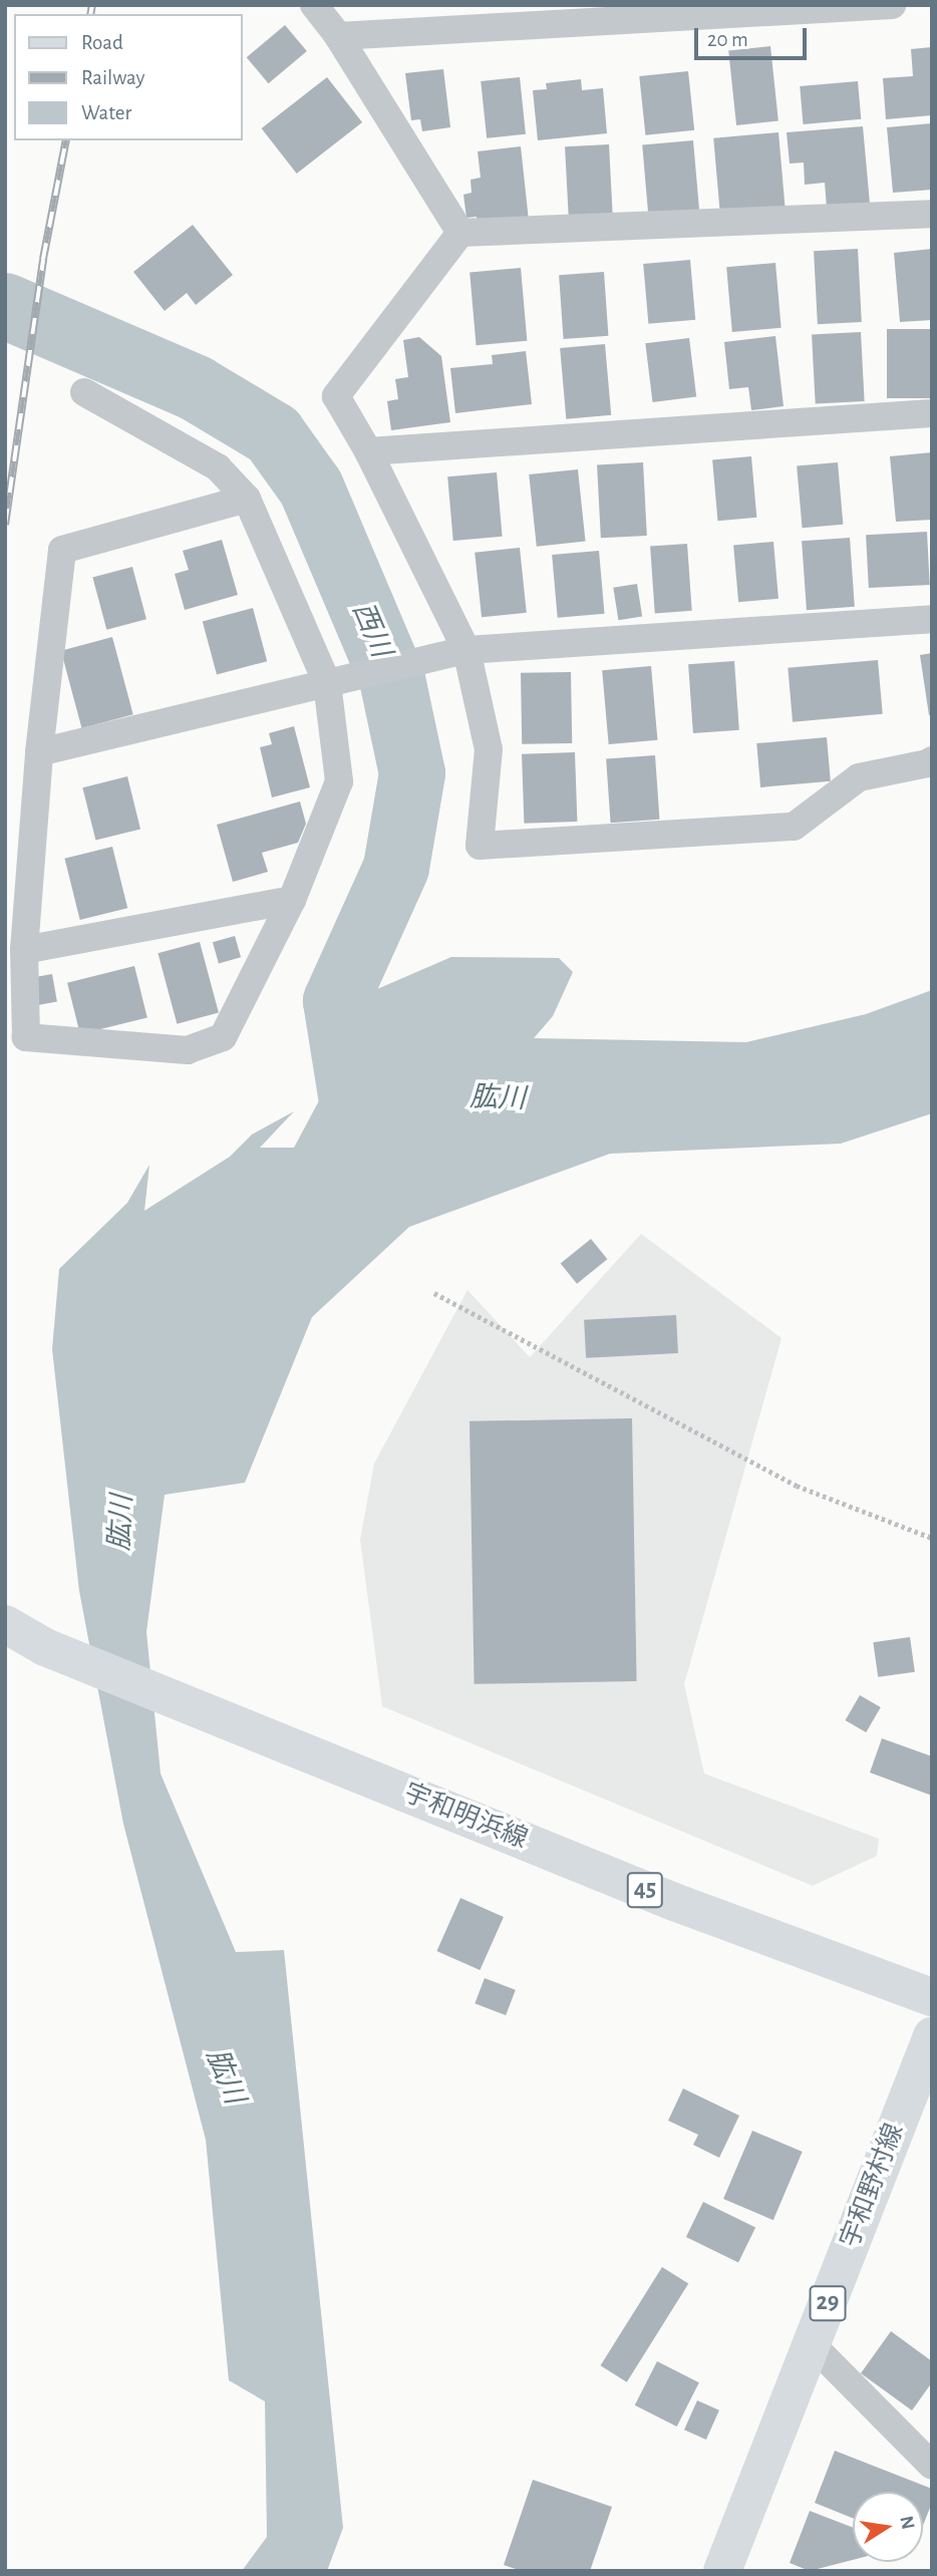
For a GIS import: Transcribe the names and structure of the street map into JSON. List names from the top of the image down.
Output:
{
  "streets": {
    "main road": [
      "宇和明浜線",
      "45",
      "宇和野村線",
      "29"
    ]
  },
  "water": ["西川", "肱川"],
  "legend": ["Road", "Railway", "Water"],
  "scale_bar": "20 m",
  "north": "right"
}
